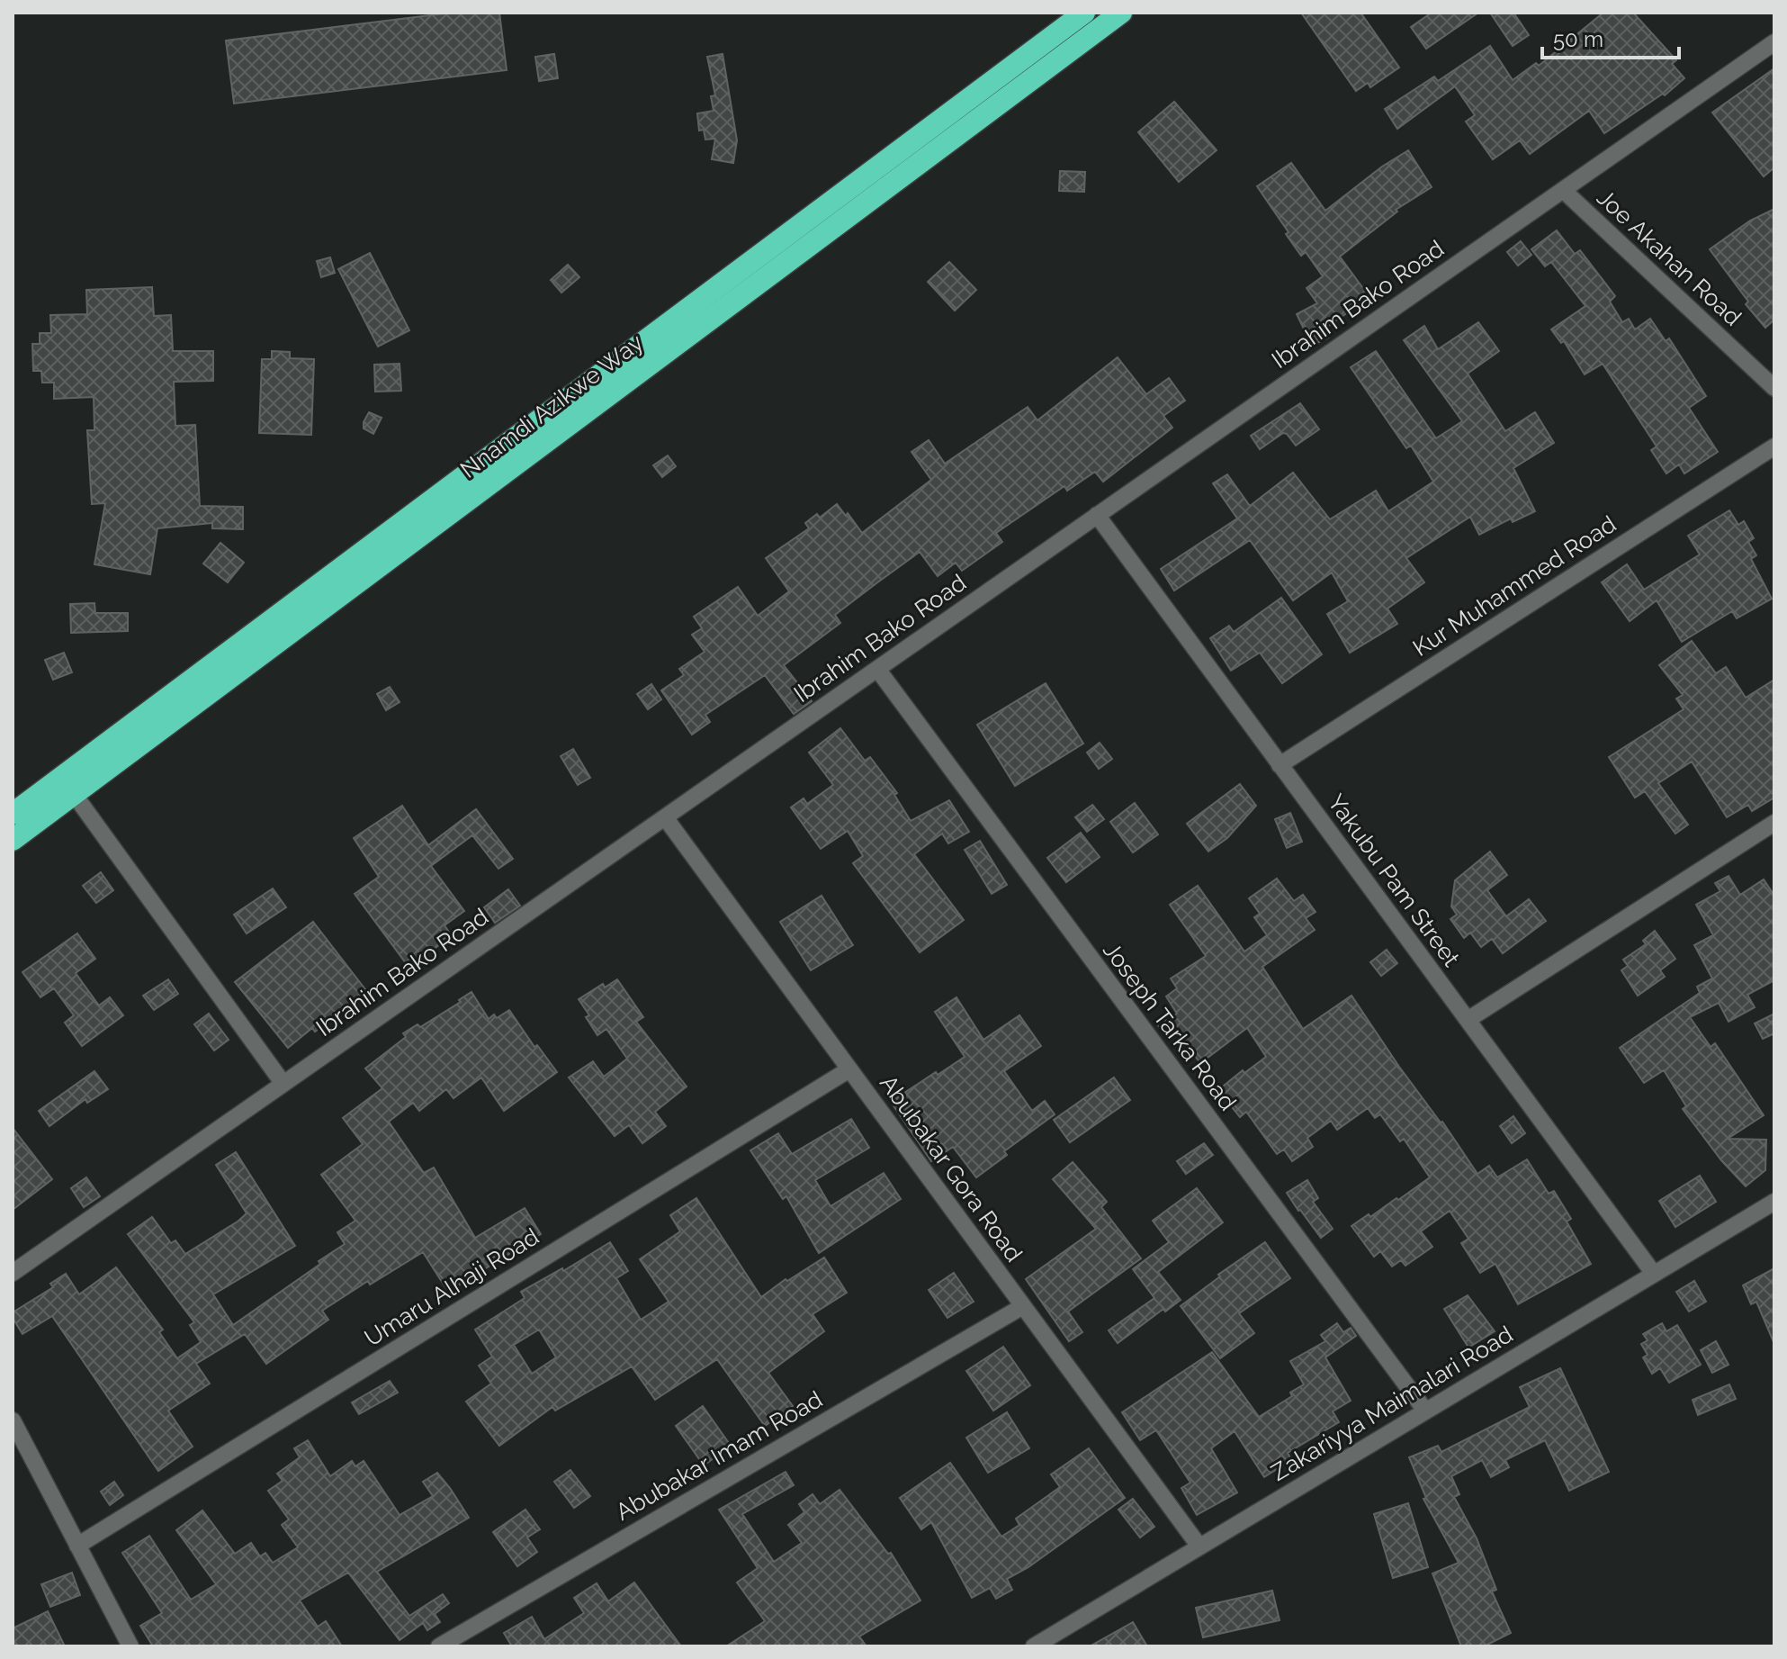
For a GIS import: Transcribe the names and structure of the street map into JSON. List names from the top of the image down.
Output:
{
  "streets": {
    "highway": ["Nnamdi Azikwe Way"],
    "street": [
      "Joe Akahan Road",
      "Ibrahim Bako Road",
      "Kur Muhammed Road",
      "Yakubu Pam Street",
      "Joseph Tarka Road",
      "Abubakar Gora Road",
      "Umaru Alhaji Road",
      "Zakariyya Maimalari Road",
      "Abubakar Imam Road"
    ]
  },
  "crossings": [
    ["Joe Akahan Road", "Ibrahim Bako Road"],
    ["Ibrahim Bako Road", "Yakubu Pam Street"],
    ["Ibrahim Bako Road", "Joseph Tarka Road"],
    ["Ibrahim Bako Road", "Abubakar Gora Road"],
    ["Kur Muhammed Road", "Yakubu Pam Street"],
    ["Yakubu Pam Street", "Zakariyya Maimalari Road"],
    ["Joseph Tarka Road", "Zakariyya Maimalari Road"],
    ["Abubakar Gora Road", "Umaru Alhaji Road"],
    ["Abubakar Gora Road", "Zakariyya Maimalari Road"],
    ["Abubakar Gora Road", "Abubakar Imam Road"]
  ],
  "scale_bar": "50 m"
}
